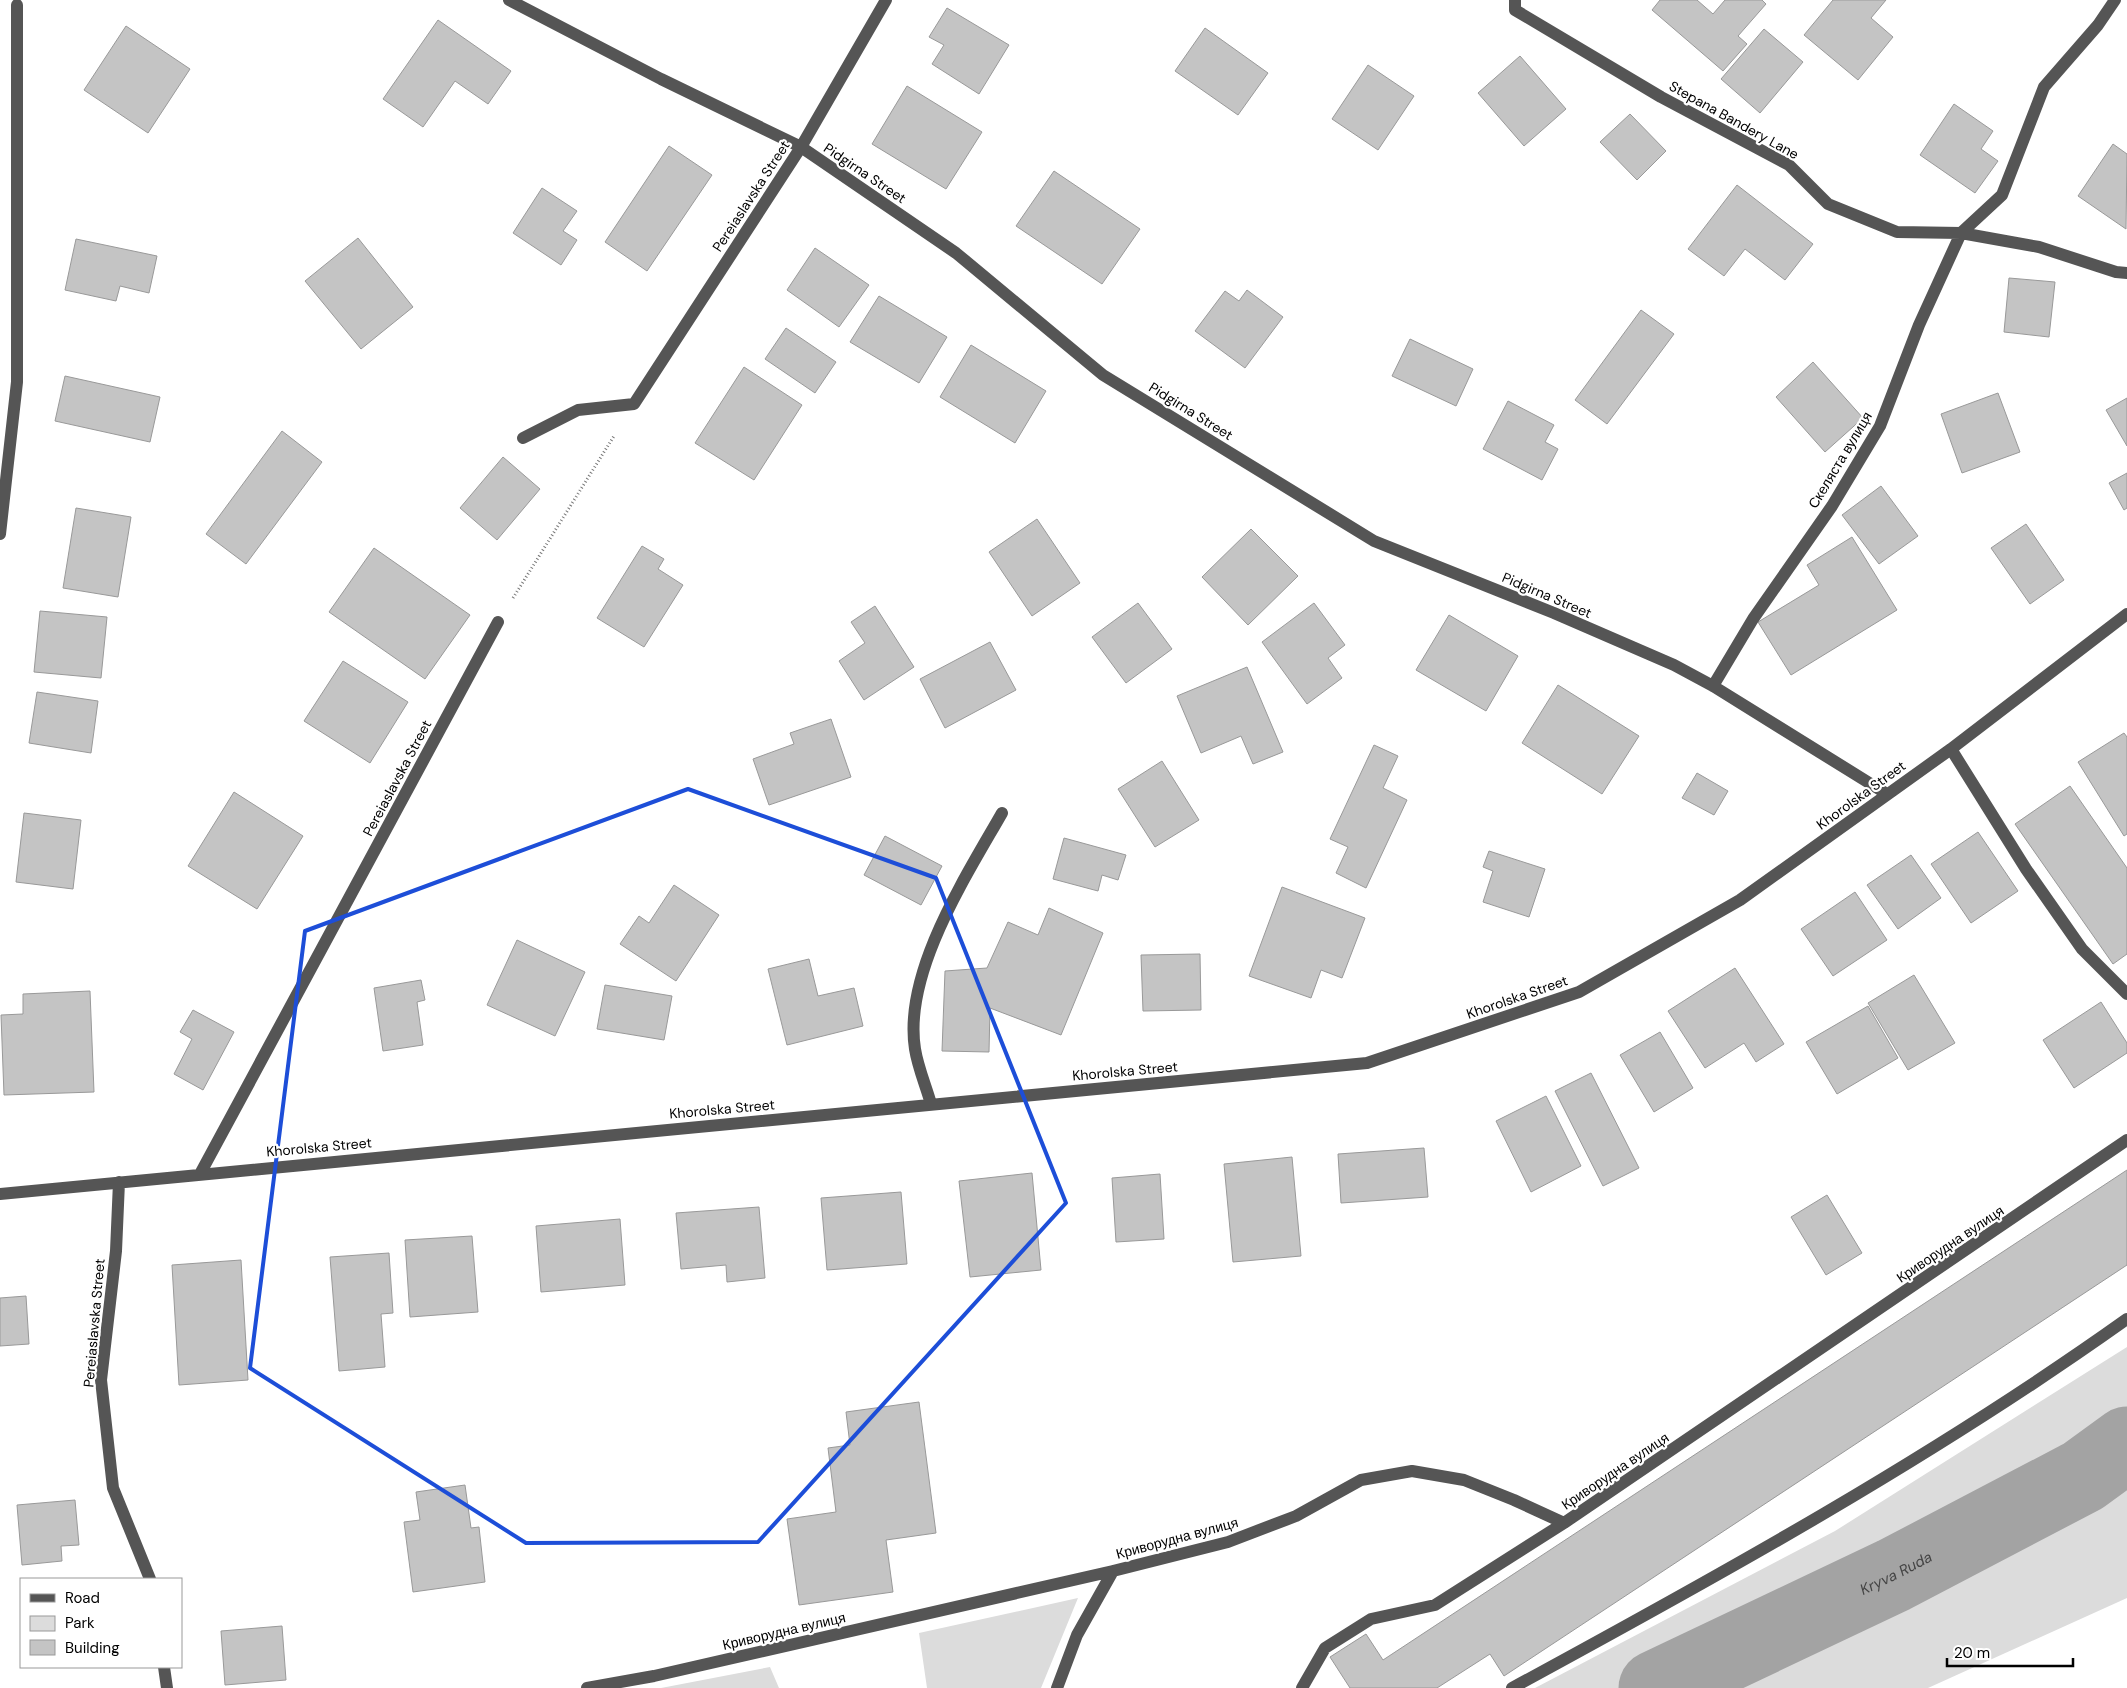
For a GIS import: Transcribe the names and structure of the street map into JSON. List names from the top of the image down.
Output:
{
  "streets": {
    "street": [
      "Stepana Bandery Lane",
      "Pidgirna Street",
      "Pereiaslavska Street",
      "Скеляста вулиця",
      "Khorolska Street",
      "Криворудна вулиця"
    ]
  },
  "crossings": [
    ["Stepana Bandery Lane", "Скеляста вулиця"],
    ["Pidgirna Street", "Pereiaslavska Street"],
    ["Pidgirna Street", "Скеляста вулиця"],
    ["Pidgirna Street", "Khorolska Street"],
    ["Pereiaslavska Street", "Khorolska Street"]
  ],
  "water": ["Kryva Ruda"],
  "legend": ["Road", "Park", "Building"],
  "scale_bar": "20 m"
}
